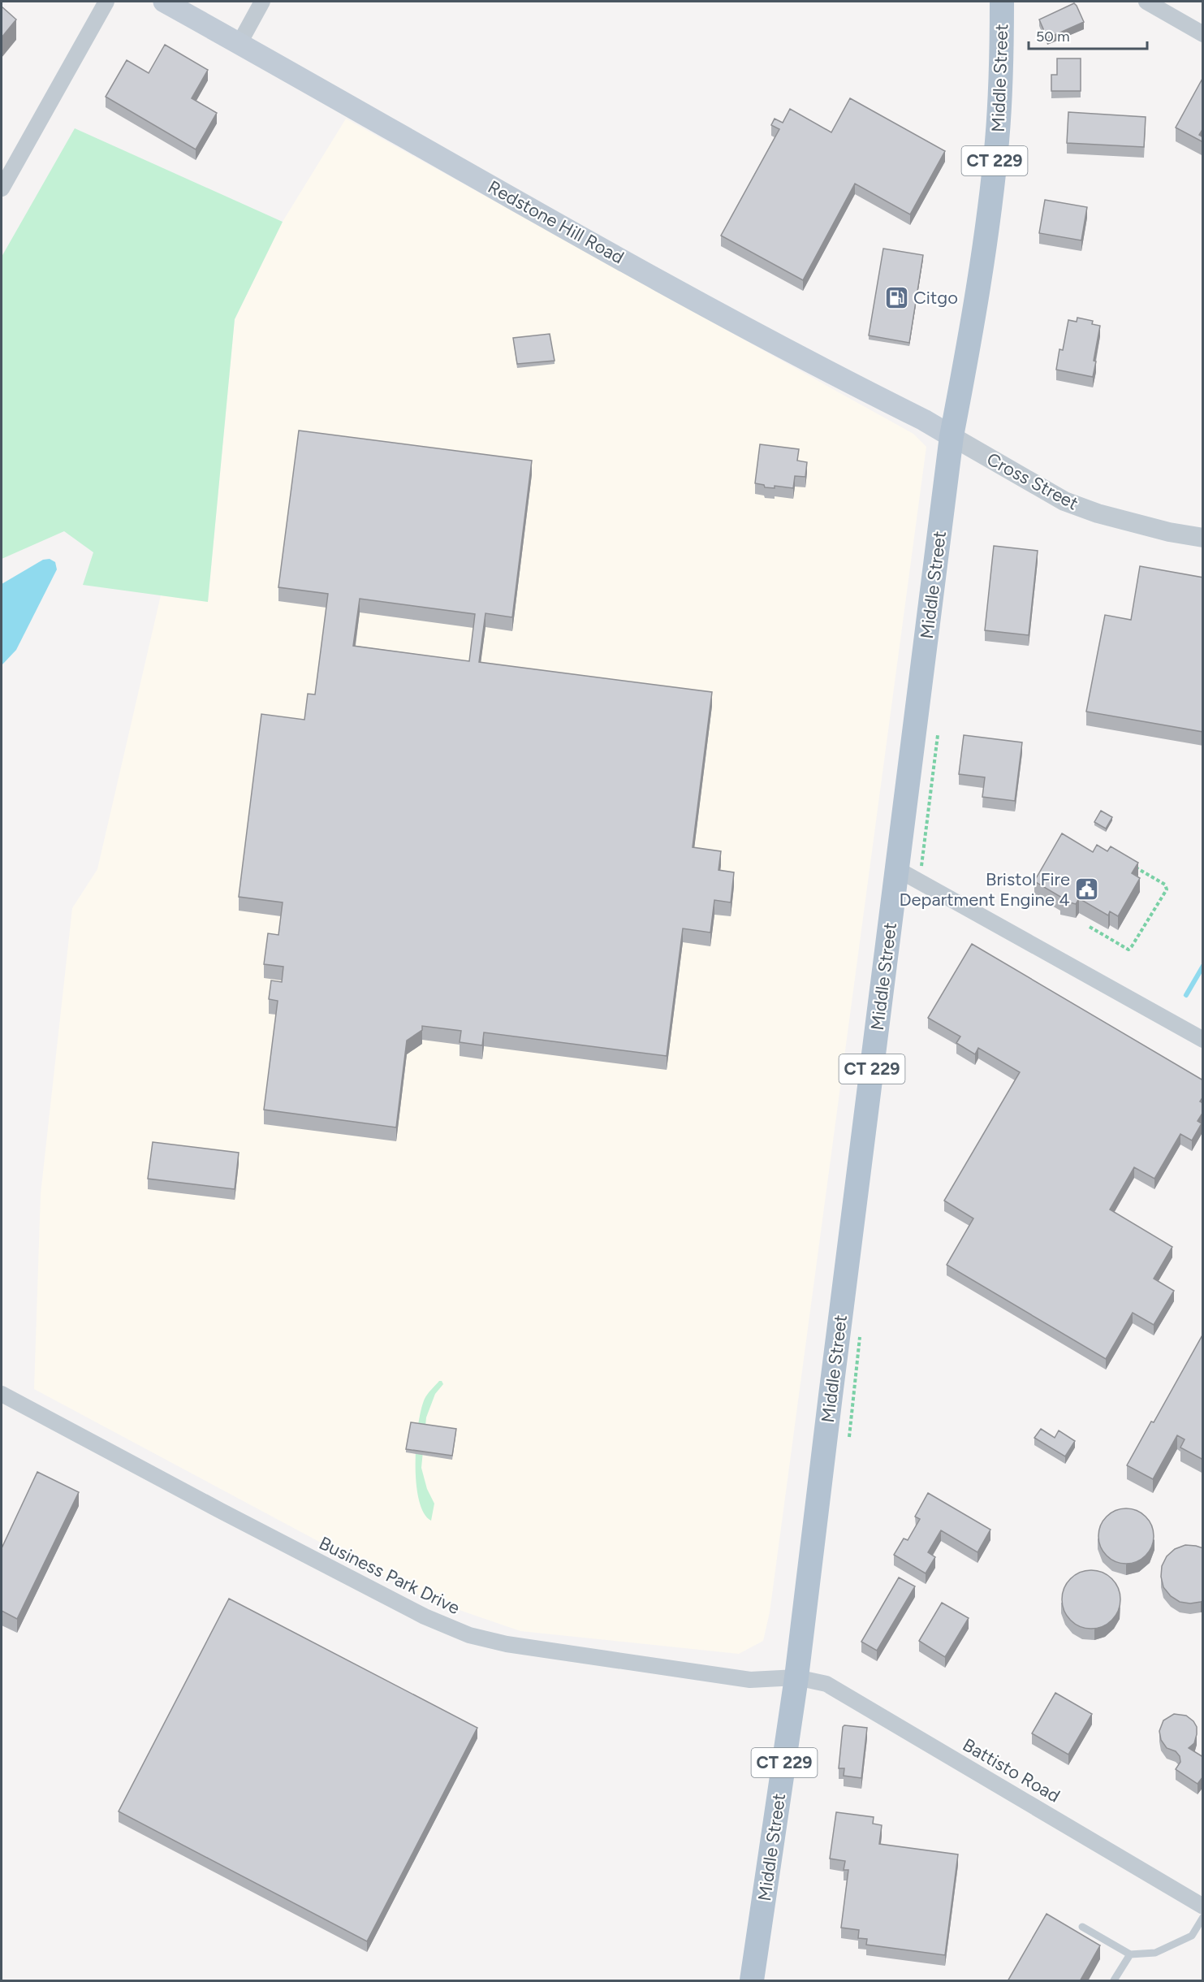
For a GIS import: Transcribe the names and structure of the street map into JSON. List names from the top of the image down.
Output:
{
  "streets": {
    "main road": ["Middle Street", "CT 229", "Redstone Hill Road"],
    "street": ["Cross Street", "Business Park Drive", "Battisto Road"]
  },
  "crossings": [
    ["Middle Street", "Redstone Hill Road"],
    ["Middle Street", "Cross Street"],
    ["Middle Street", "Business Park Drive"],
    ["Middle Street", "Battisto Road"],
    ["Redstone Hill Road", "Cross Street"],
    ["Business Park Drive", "Battisto Road"]
  ],
  "places": {
    "fuel station": ["Citgo"],
    "public building": ["Bristol Fire Department Engine 4"]
  },
  "scale_bar": "50 m"
}
